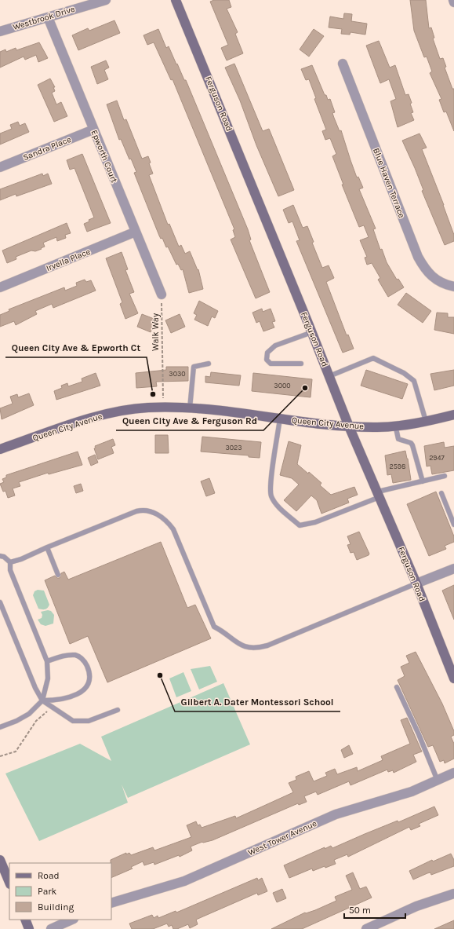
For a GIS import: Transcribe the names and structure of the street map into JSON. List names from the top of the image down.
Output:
{
  "streets": {
    "street": [
      "Westbrook Drive",
      "Ferguson Road",
      "Sandra Place",
      "Epworth Court",
      "Blue Haven Terrace",
      "Irvella Place",
      "Queen City Avenue",
      "West Tower Avenue"
    ],
    "path": ["Walk Way"]
  },
  "crossings": [
    ["Westbrook Drive", "Epworth Court"],
    ["Ferguson Road", "Queen City Avenue"],
    ["Sandra Place", "Epworth Court"],
    ["Epworth Court", "Irvella Place"],
    ["Epworth Court", "Walk Way"],
    ["Walk Way", "Queen City Avenue"]
  ],
  "places": ["Queen City Ave & Ferguson Rd", "Queen City Ave & Epworth Ct", "Gilbert A. Dater Montessori School"],
  "house_numbers": [
    "3030",
    "3000",
    "3023",
    "2947",
    "2598"
  ],
  "legend": ["Road", "Park", "Building"],
  "scale_bar": "50 m"
}
